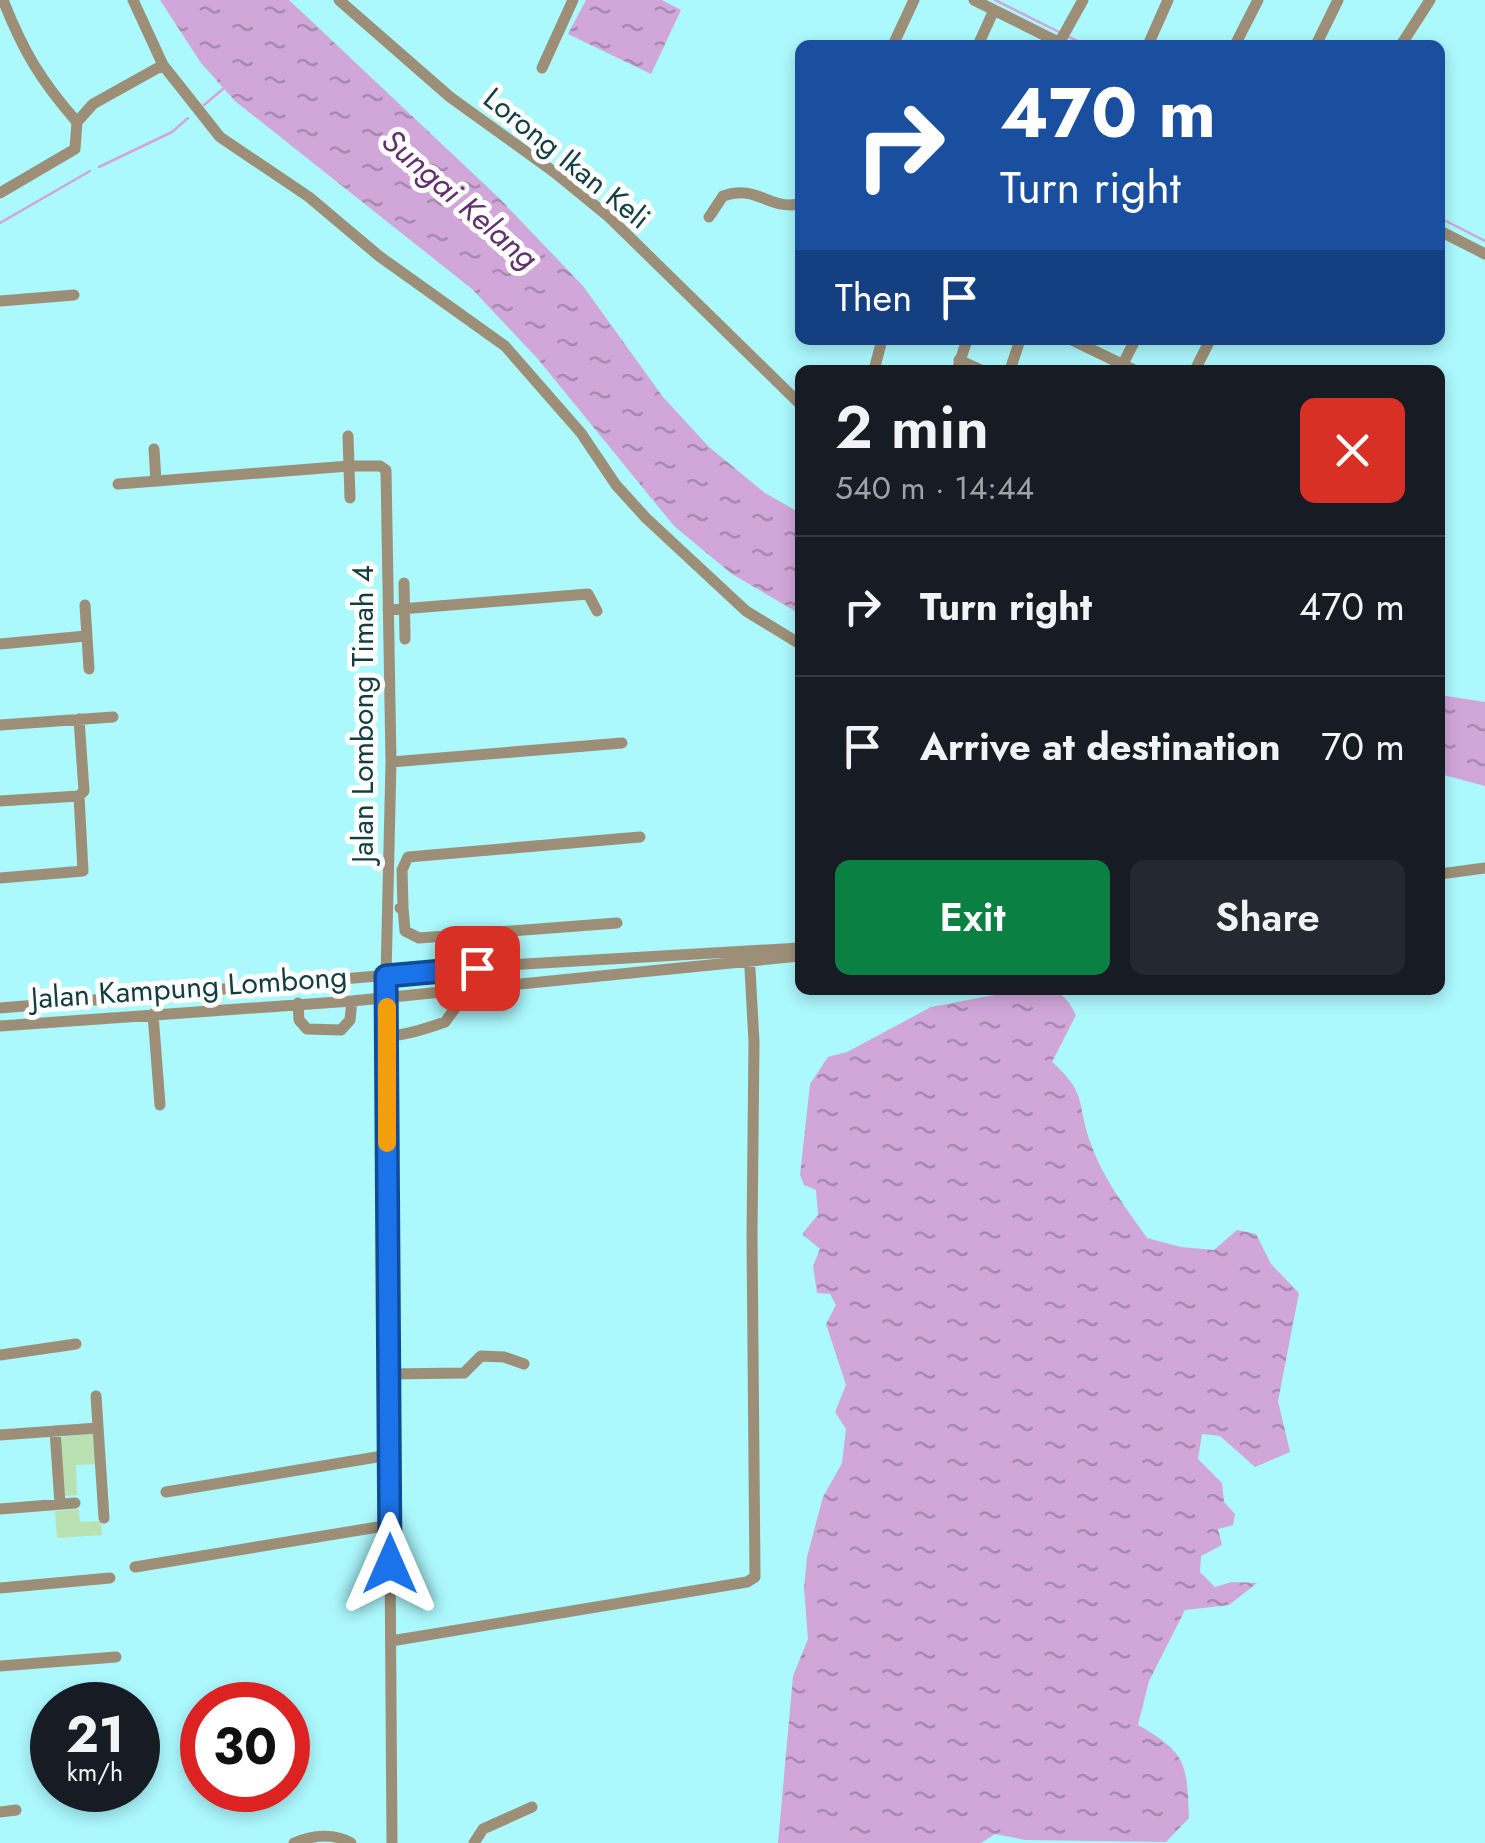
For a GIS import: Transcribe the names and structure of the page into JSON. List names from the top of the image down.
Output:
{
  "streets": {
    "street": ["Lorong Ikan Keli", "Jalan Lombong Timah 4", "Jalan Kampung Lombong"]
  },
  "crossings": [
    ["Jalan Lombong Timah 4", "Jalan Kampung Lombong"]
  ],
  "water": ["Sungai Kelang"],
  "page": {
    "turn": ["470 m", "Turn right"],
    "then": "Then",
    "heading": ["2 min", "540 m · 14:44"],
    "list": [
      {
        "name": "Turn right",
        "value": "470 m"
      },
      {
        "name": "Arrive at destination",
        "value": "70 m"
      }
    ],
    "buttons": ["Exit", "Share"],
    "speed": "21 km/h",
    "limit": "30"
  }
}
